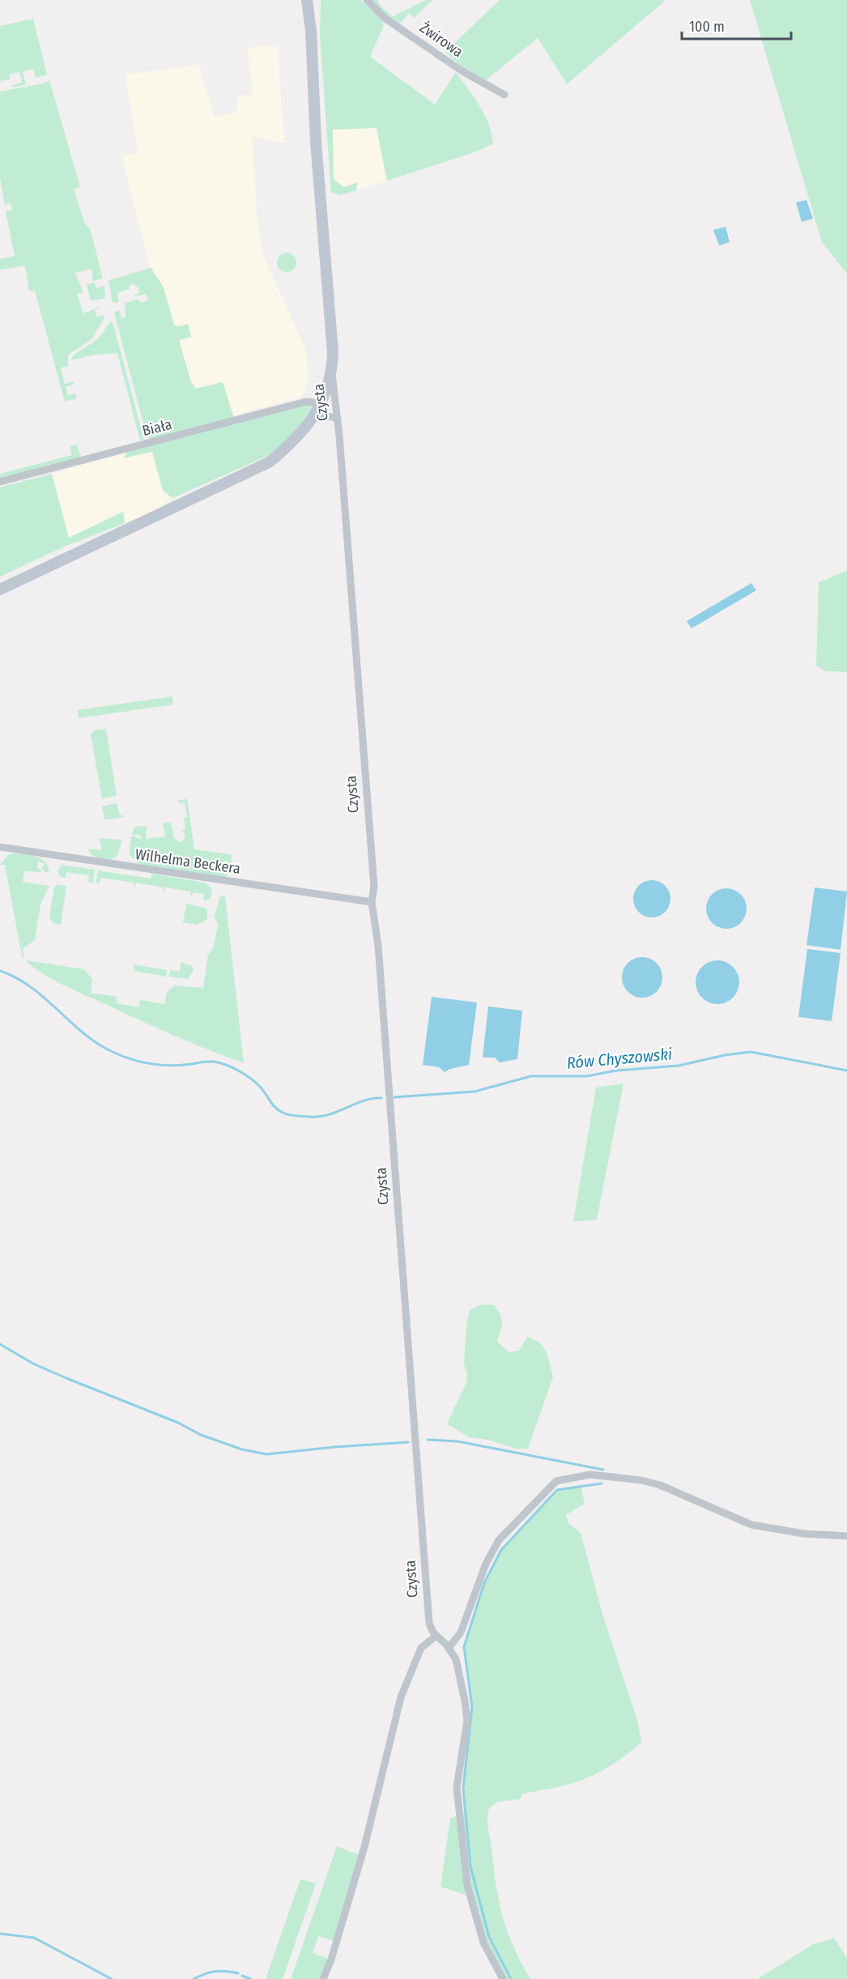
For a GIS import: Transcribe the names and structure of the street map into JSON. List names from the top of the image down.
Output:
{
  "streets": {
    "main road": ["Czysta"],
    "street": ["Żwirowa", "Biała", "Wilhelma Beckera"]
  },
  "crossings": [
    ["Czysta", "Biała"],
    ["Czysta", "Wilhelma Beckera"]
  ],
  "water": ["Rów Chyszowski"],
  "scale_bar": "100 m"
}
